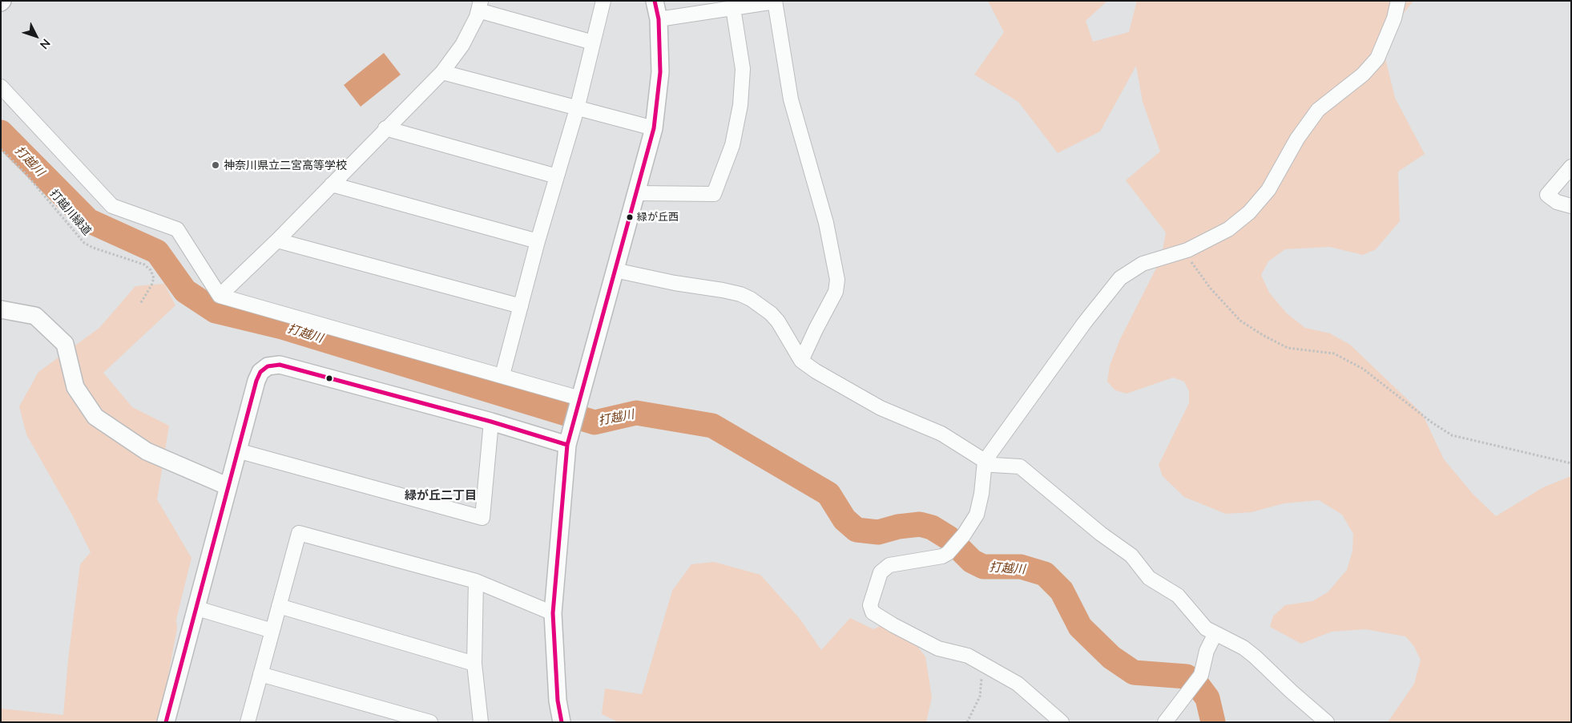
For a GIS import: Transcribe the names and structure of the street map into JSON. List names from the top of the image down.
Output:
{
  "streets": {
    "path": ["打越川緑道"]
  },
  "districts": ["緑が丘二丁目"],
  "water": ["打越川"],
  "places": ["神奈川県立二宮高等学校", "緑が丘西"],
  "north": "bottom right"
}
